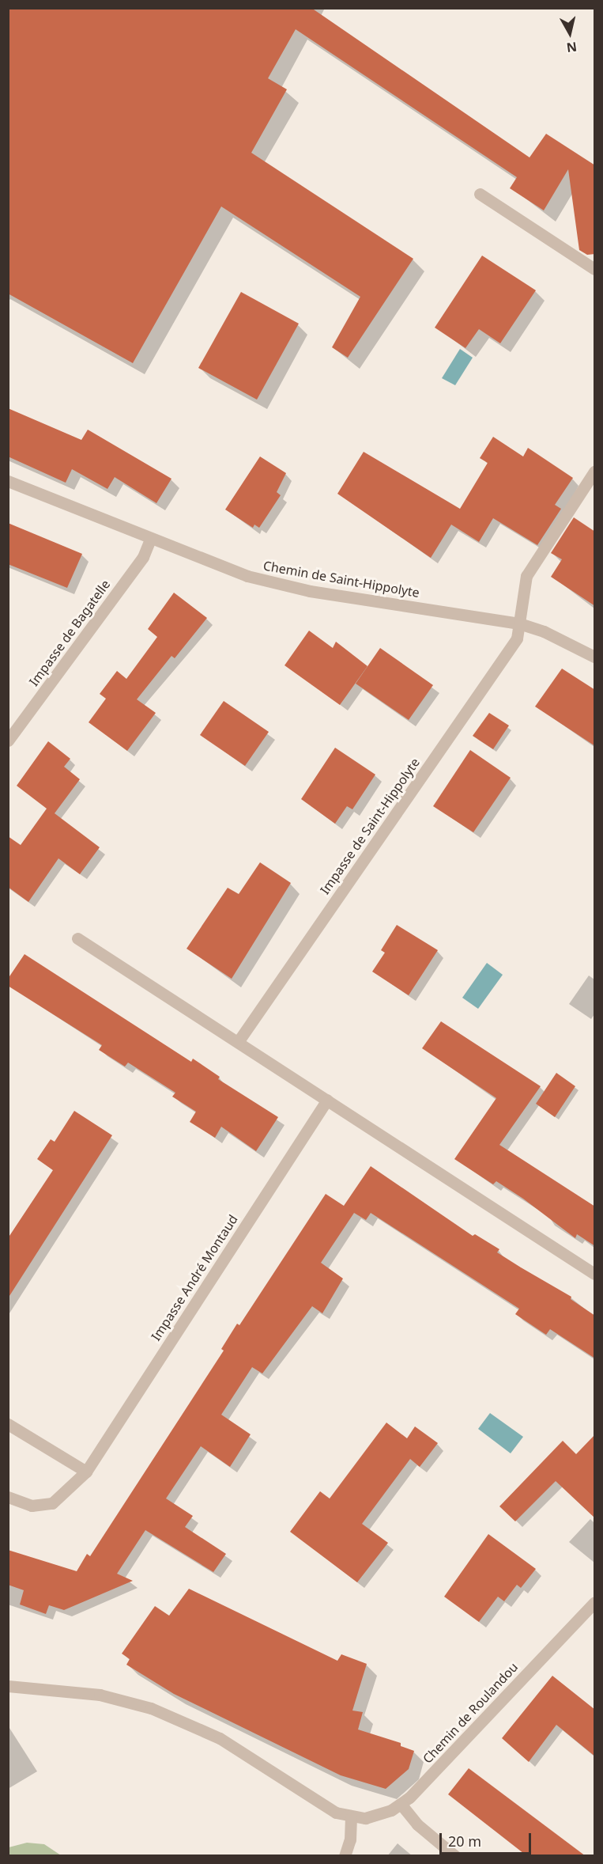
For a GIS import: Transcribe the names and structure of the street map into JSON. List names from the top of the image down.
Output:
{
  "streets": {
    "street": [
      "Chemin de Saint-Hippolyte",
      "Impasse de Bagatelle",
      "Impasse de Saint-Hippolyte",
      "Impasse André Montaud",
      "Chemin de Roulandou"
    ]
  },
  "crossings": [
    ["Chemin de Saint-Hippolyte", "Impasse de Bagatelle"],
    ["Chemin de Saint-Hippolyte", "Impasse de Saint-Hippolyte"]
  ],
  "scale_bar": "20 m",
  "north": "bottom"
}
